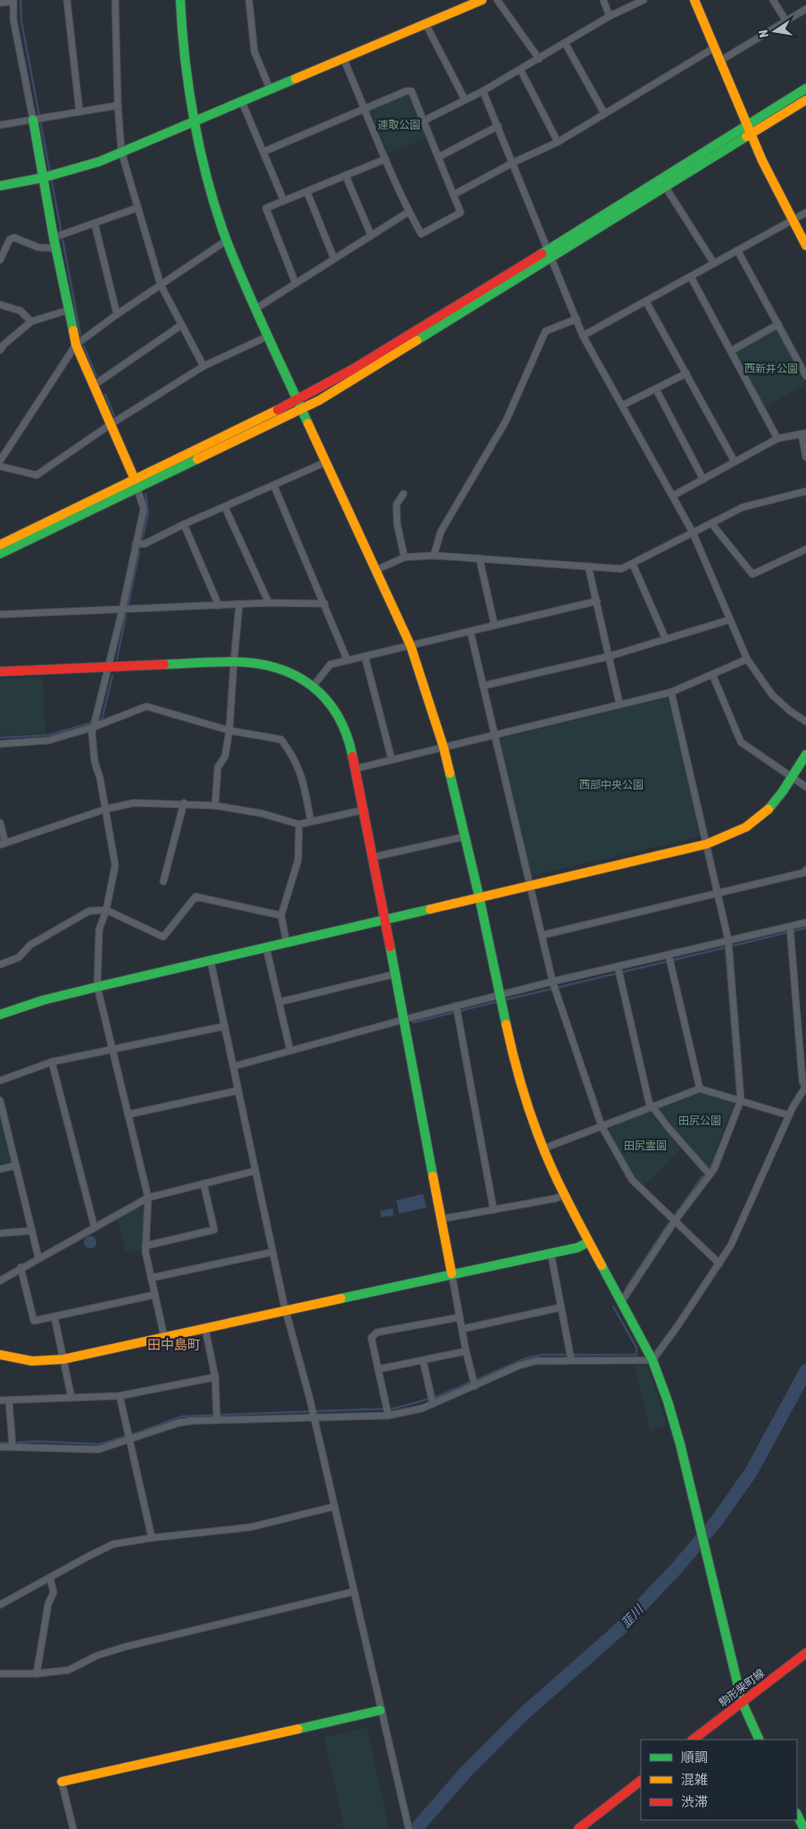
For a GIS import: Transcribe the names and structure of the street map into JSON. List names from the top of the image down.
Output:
{
  "streets": {
    "street": ["駒形柴町線"]
  },
  "districts": ["田中島町"],
  "water": ["韮川"],
  "parks": [
    "連取公園",
    "西新井公園",
    "西部中央公園",
    "田尻公園",
    "田尻霊園"
  ],
  "legend": ["順調", "混雑", "渋滞"],
  "north": "left"
}
